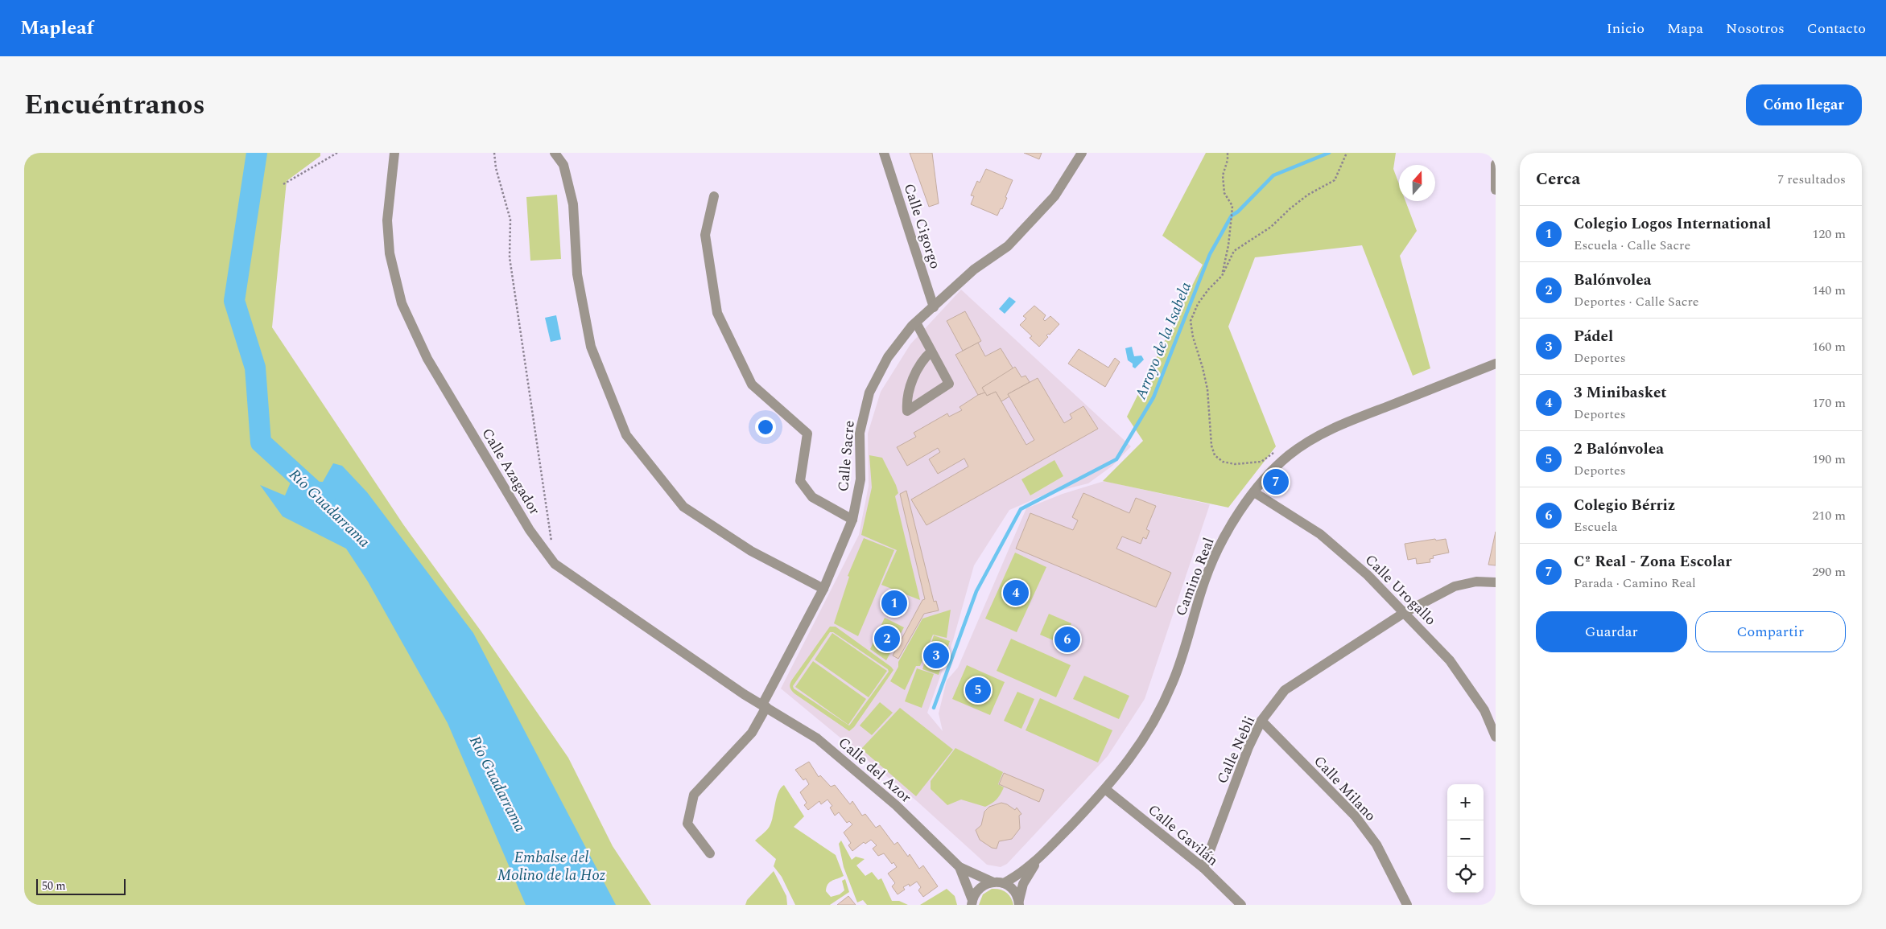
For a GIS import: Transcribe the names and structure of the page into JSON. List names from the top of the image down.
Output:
{
  "streets": {
    "street": [
      "Calle Cigorgo",
      "Calle Sacre",
      "Calle Azagador",
      "Camino Real",
      "Calle Urogallo",
      "Calle Nebli",
      "Calle del Azor",
      "Calle Milano",
      "Calle Gavilán"
    ]
  },
  "crossings": [
    ["Calle Cigorgo", "Calle Sacre"],
    ["Calle Sacre", "Calle Azagador"],
    ["Calle Sacre", "Calle del Azor"],
    ["Calle Azagador", "Calle del Azor"],
    ["Camino Real", "Calle Urogallo"],
    ["Camino Real", "Calle del Azor"],
    ["Camino Real", "Calle Gavilán"],
    ["Calle Urogallo", "Calle Nebli"],
    ["Calle Nebli", "Calle Milano"],
    ["Calle Nebli", "Calle Gavilán"]
  ],
  "water": ["Arroyo de la Isabela", "Río Guadarrama", "Embalse del Molino de la Hoz"],
  "scale_bar": "50 m",
  "north": "top",
  "page": {
    "header": "Mapleaf",
    "nav": [
      "Inicio",
      "Mapa",
      "Nosotros",
      "Contacto"
    ],
    "title": "Encuéntranos",
    "buttons": [
      "Cómo llegar",
      ["Guardar", "Compartir"]
    ],
    "heading": ["Cerca", "7 resultados"],
    "list": [
      {
        "mark": "1",
        "name": "Colegio Logos International",
        "note": "Escuela · Calle Sacre",
        "value": "120 m"
      },
      {
        "mark": "2",
        "name": "Balónvolea",
        "note": "Deportes · Calle Sacre",
        "value": "140 m"
      },
      {
        "mark": "3",
        "name": "Pádel",
        "note": "Deportes",
        "value": "160 m"
      },
      {
        "mark": "4",
        "name": "3 Minibasket",
        "note": "Deportes",
        "value": "170 m"
      },
      {
        "mark": "5",
        "name": "2 Balónvolea",
        "note": "Deportes",
        "value": "190 m"
      },
      {
        "mark": "6",
        "name": "Colegio Bérriz",
        "note": "Escuela",
        "value": "210 m"
      },
      {
        "mark": "7",
        "name": "Cº Real - Zona Escolar",
        "note": "Parada · Camino Real",
        "value": "290 m"
      }
    ],
    "pins": [
      "7",
      "4",
      "1",
      "2",
      "6",
      "3",
      "5"
    ],
    "map_buttons": ["+", "−"],
    "scale": "50 m"
  }
}
